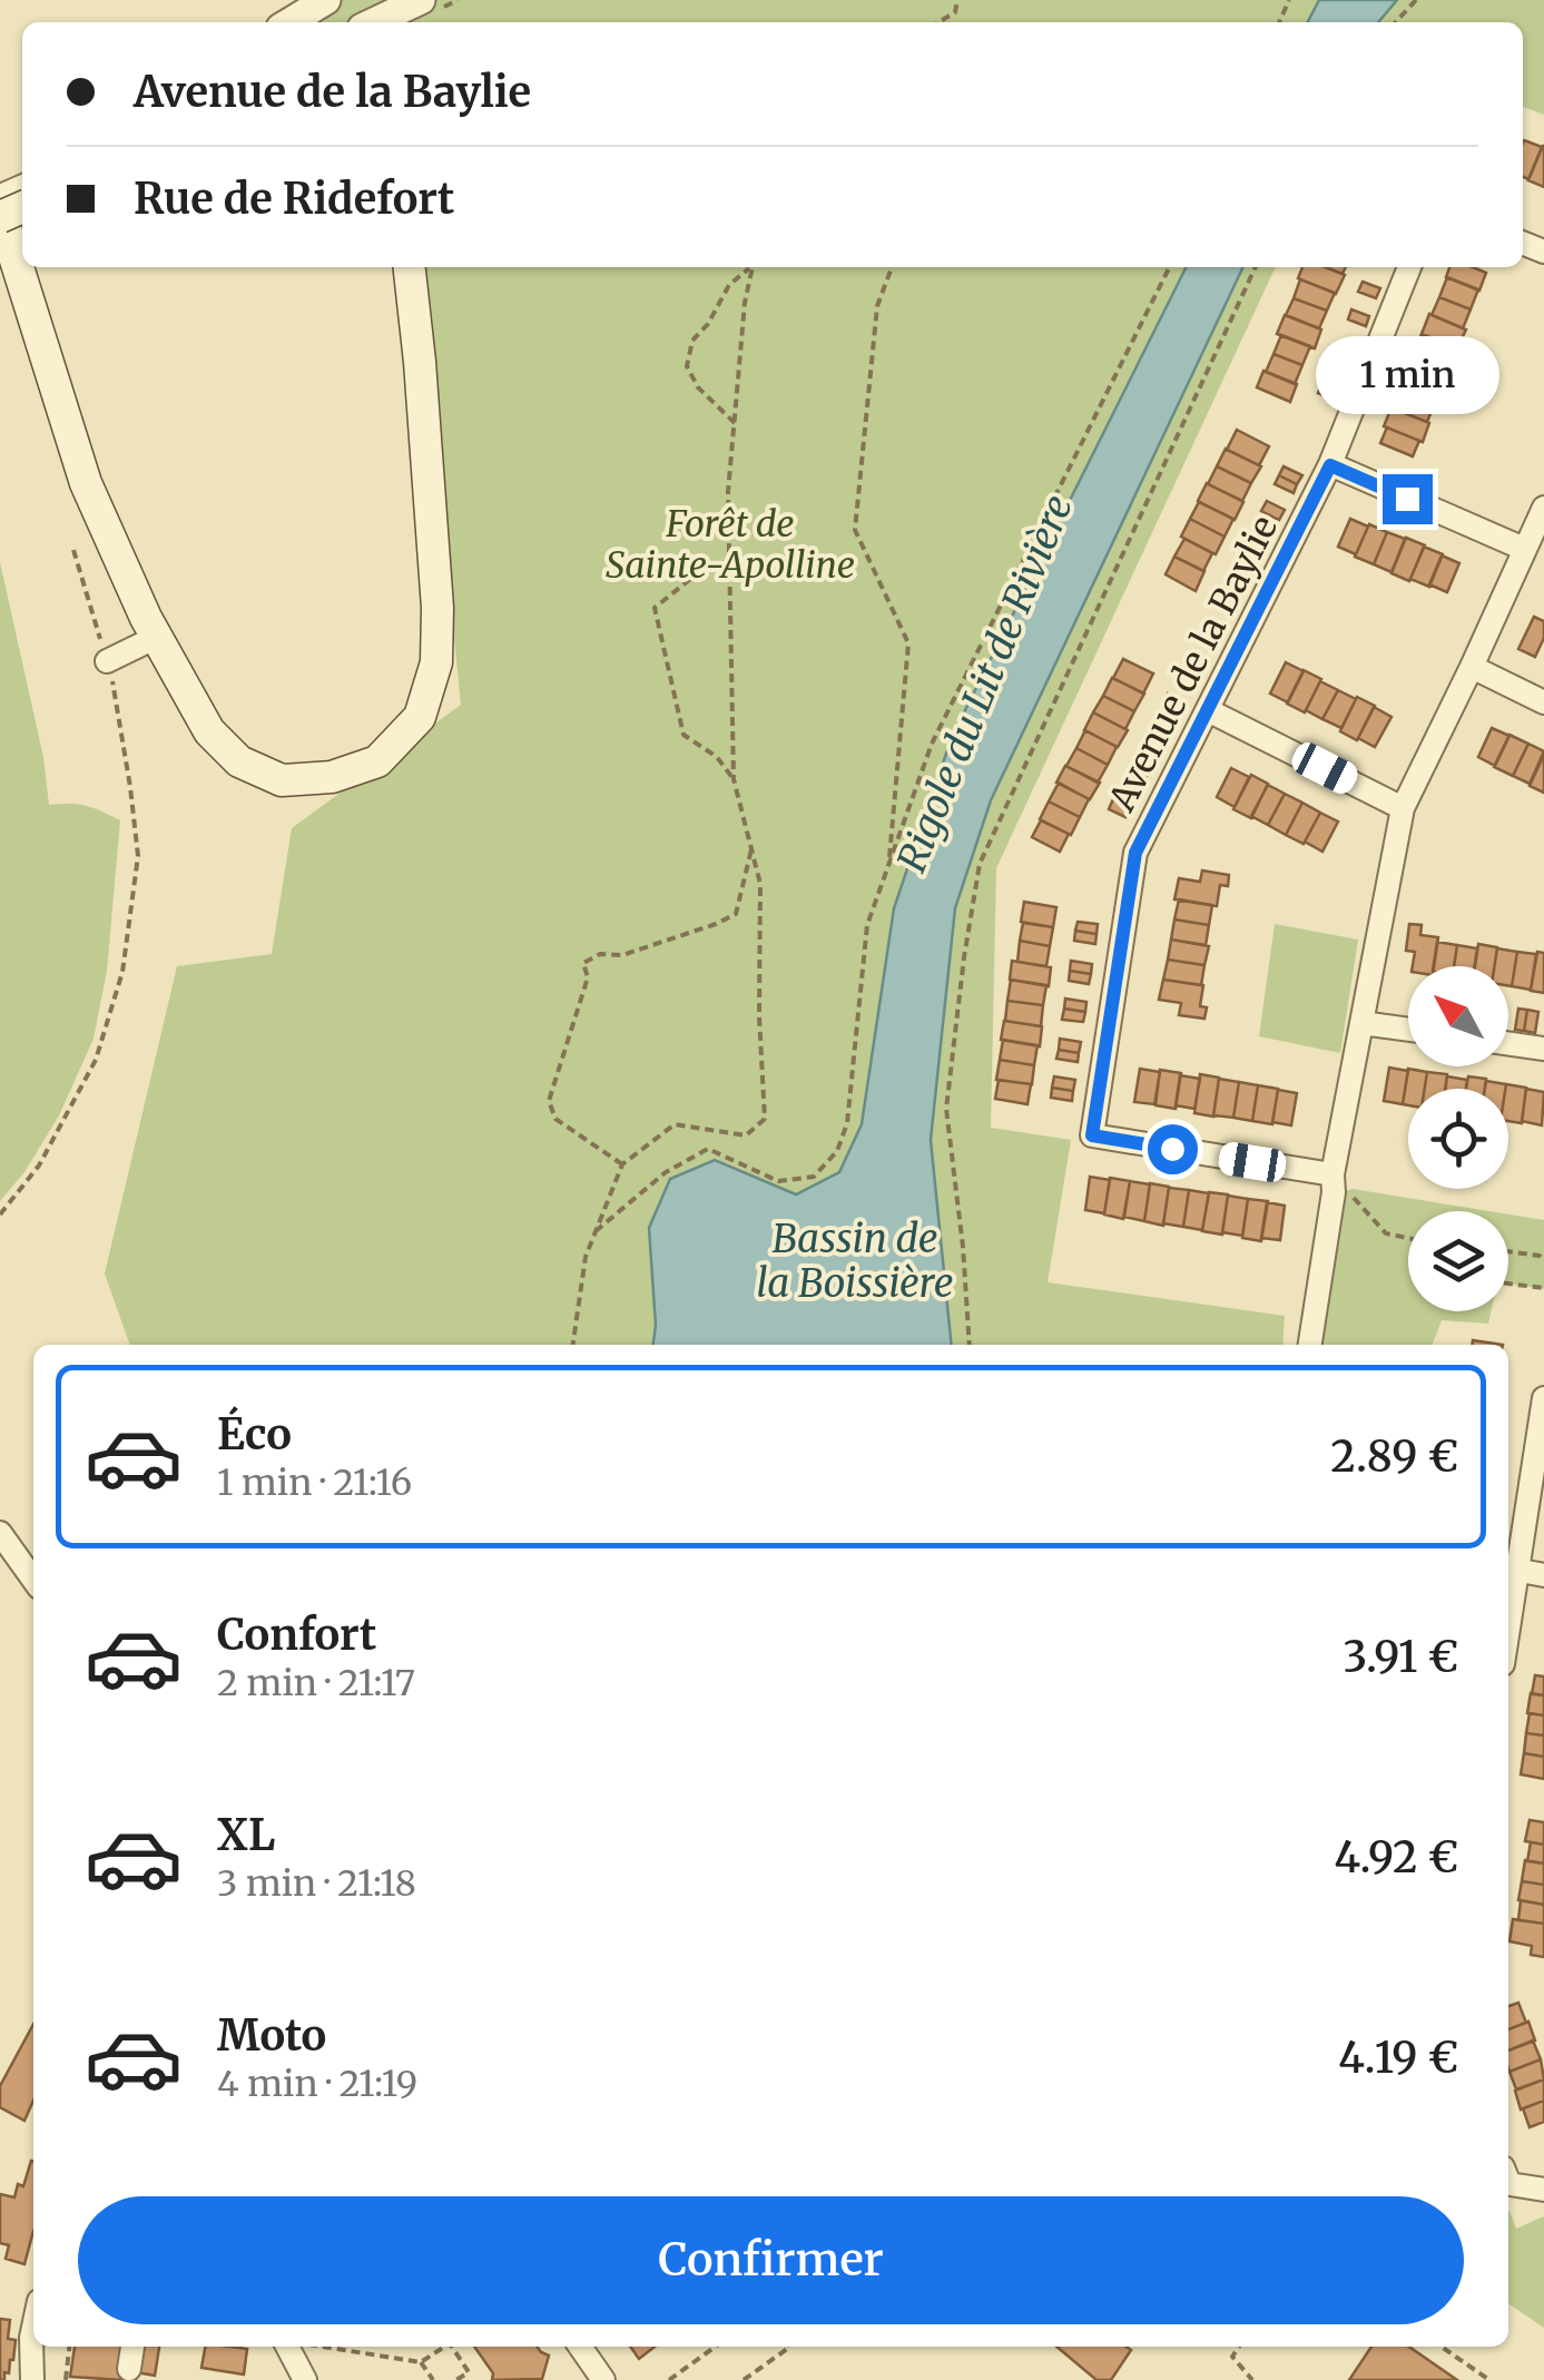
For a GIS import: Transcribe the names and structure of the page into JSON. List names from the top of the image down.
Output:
{
  "streets": {
    "street": ["Avenue de la Baylie"]
  },
  "water": ["Rigole du Lit de Rivière", "Bassin de la Boissière"],
  "parks": ["Forêt de Sainte-Apolline"],
  "north": "top left",
  "page": {
    "banner": ["Avenue de la Baylie", "Rue de Ridefort"],
    "bubble": "1 min",
    "list": [
      {
        "name": "Éco",
        "note": "1 min · 21:16",
        "value": "2.89 €"
      },
      {
        "name": "Confort",
        "note": "2 min · 21:17",
        "value": "3.91 €"
      },
      {
        "name": "XL",
        "note": "3 min · 21:18",
        "value": "4.92 €"
      },
      {
        "name": "Moto",
        "note": "4 min · 21:19",
        "value": "4.19 €"
      }
    ],
    "buttons": "Confirmer"
  }
}
